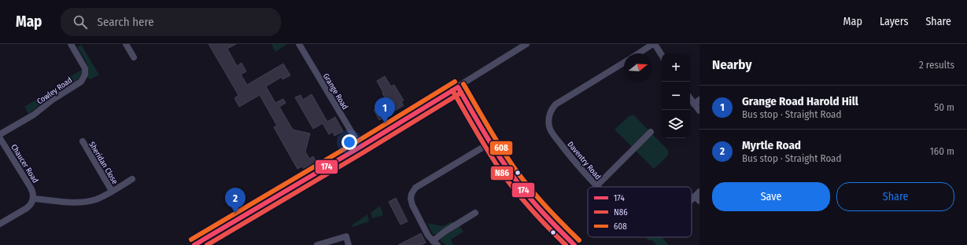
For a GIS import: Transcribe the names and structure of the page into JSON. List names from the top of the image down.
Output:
{
  "streets": {
    "street": [
      "Cowley Road",
      "Grange Road",
      "Daventry Road",
      "Sheridan Close",
      "Chaucer Road"
    ]
  },
  "crossings": [
    ["Sheridan Close", "Chaucer Road"]
  ],
  "lines": ["transit line 608", "transit line 174", "transit line N86"],
  "legend": ["174", "N86", "608"],
  "north": "right",
  "page": {
    "header": "Map",
    "search": "Search here",
    "nav": ["Map", "Layers", "Share"],
    "heading": ["Nearby", "2 results"],
    "map_buttons": ["+", "−"],
    "list": [
      {
        "mark": "1",
        "name": "Grange Road Harold Hill",
        "note": "Bus stop · Straight Road",
        "value": "50 m"
      },
      {
        "mark": "2",
        "name": "Myrtle Road",
        "note": "Bus stop · Straight Road",
        "value": "160 m"
      }
    ],
    "pins": ["1", "2"],
    "buttons": ["Save", "Share"]
  }
}
